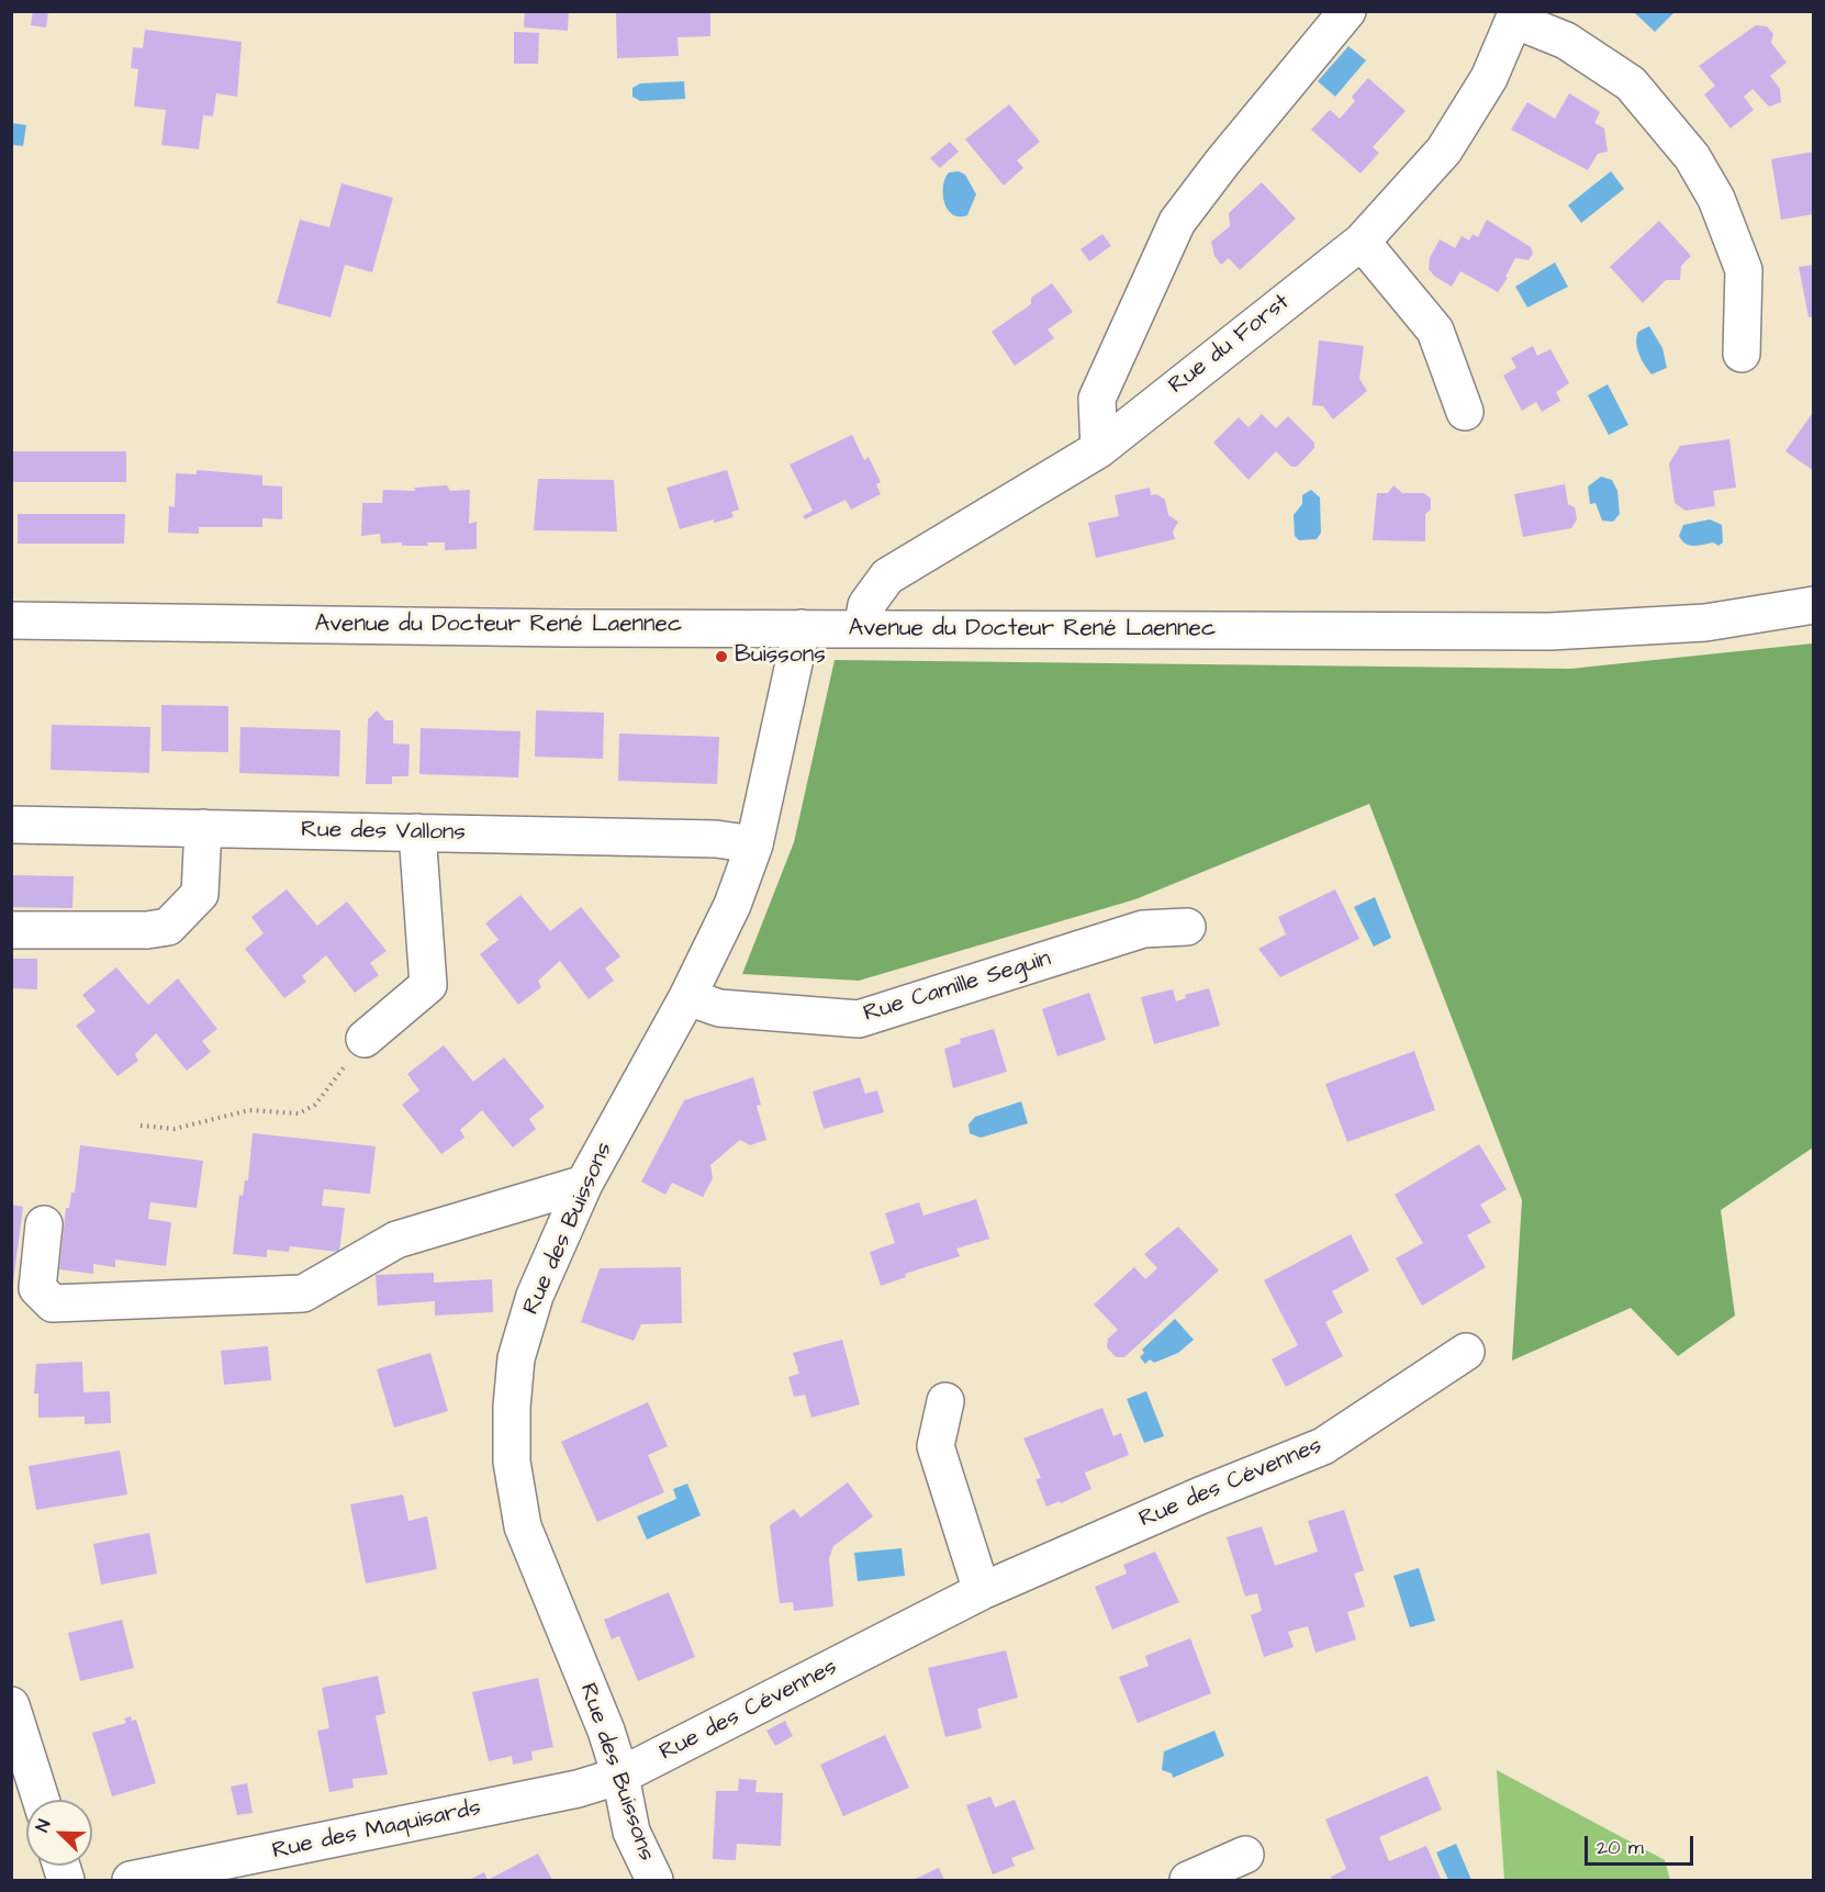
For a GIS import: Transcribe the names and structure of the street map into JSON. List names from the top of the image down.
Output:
{
  "streets": {
    "street": [
      "Rue du Forst",
      "Avenue du Docteur René Laennec",
      "Rue des Vallons",
      "Rue Camille Seguin",
      "Rue des Buissons",
      "Rue des Cévennes",
      "Rue des Maquisards"
    ]
  },
  "crossings": [
    ["Rue du Forst", "Avenue du Docteur René Laennec"],
    ["Avenue du Docteur René Laennec", "Rue des Buissons"],
    ["Rue des Vallons", "Rue des Buissons"],
    ["Rue Camille Seguin", "Rue des Buissons"],
    ["Rue des Buissons", "Rue des Cévennes"],
    ["Rue des Buissons", "Rue des Maquisards"],
    ["Rue des Cévennes", "Rue des Maquisards"]
  ],
  "places": ["Buissons"],
  "scale_bar": "20 m",
  "north": "top left"
}
